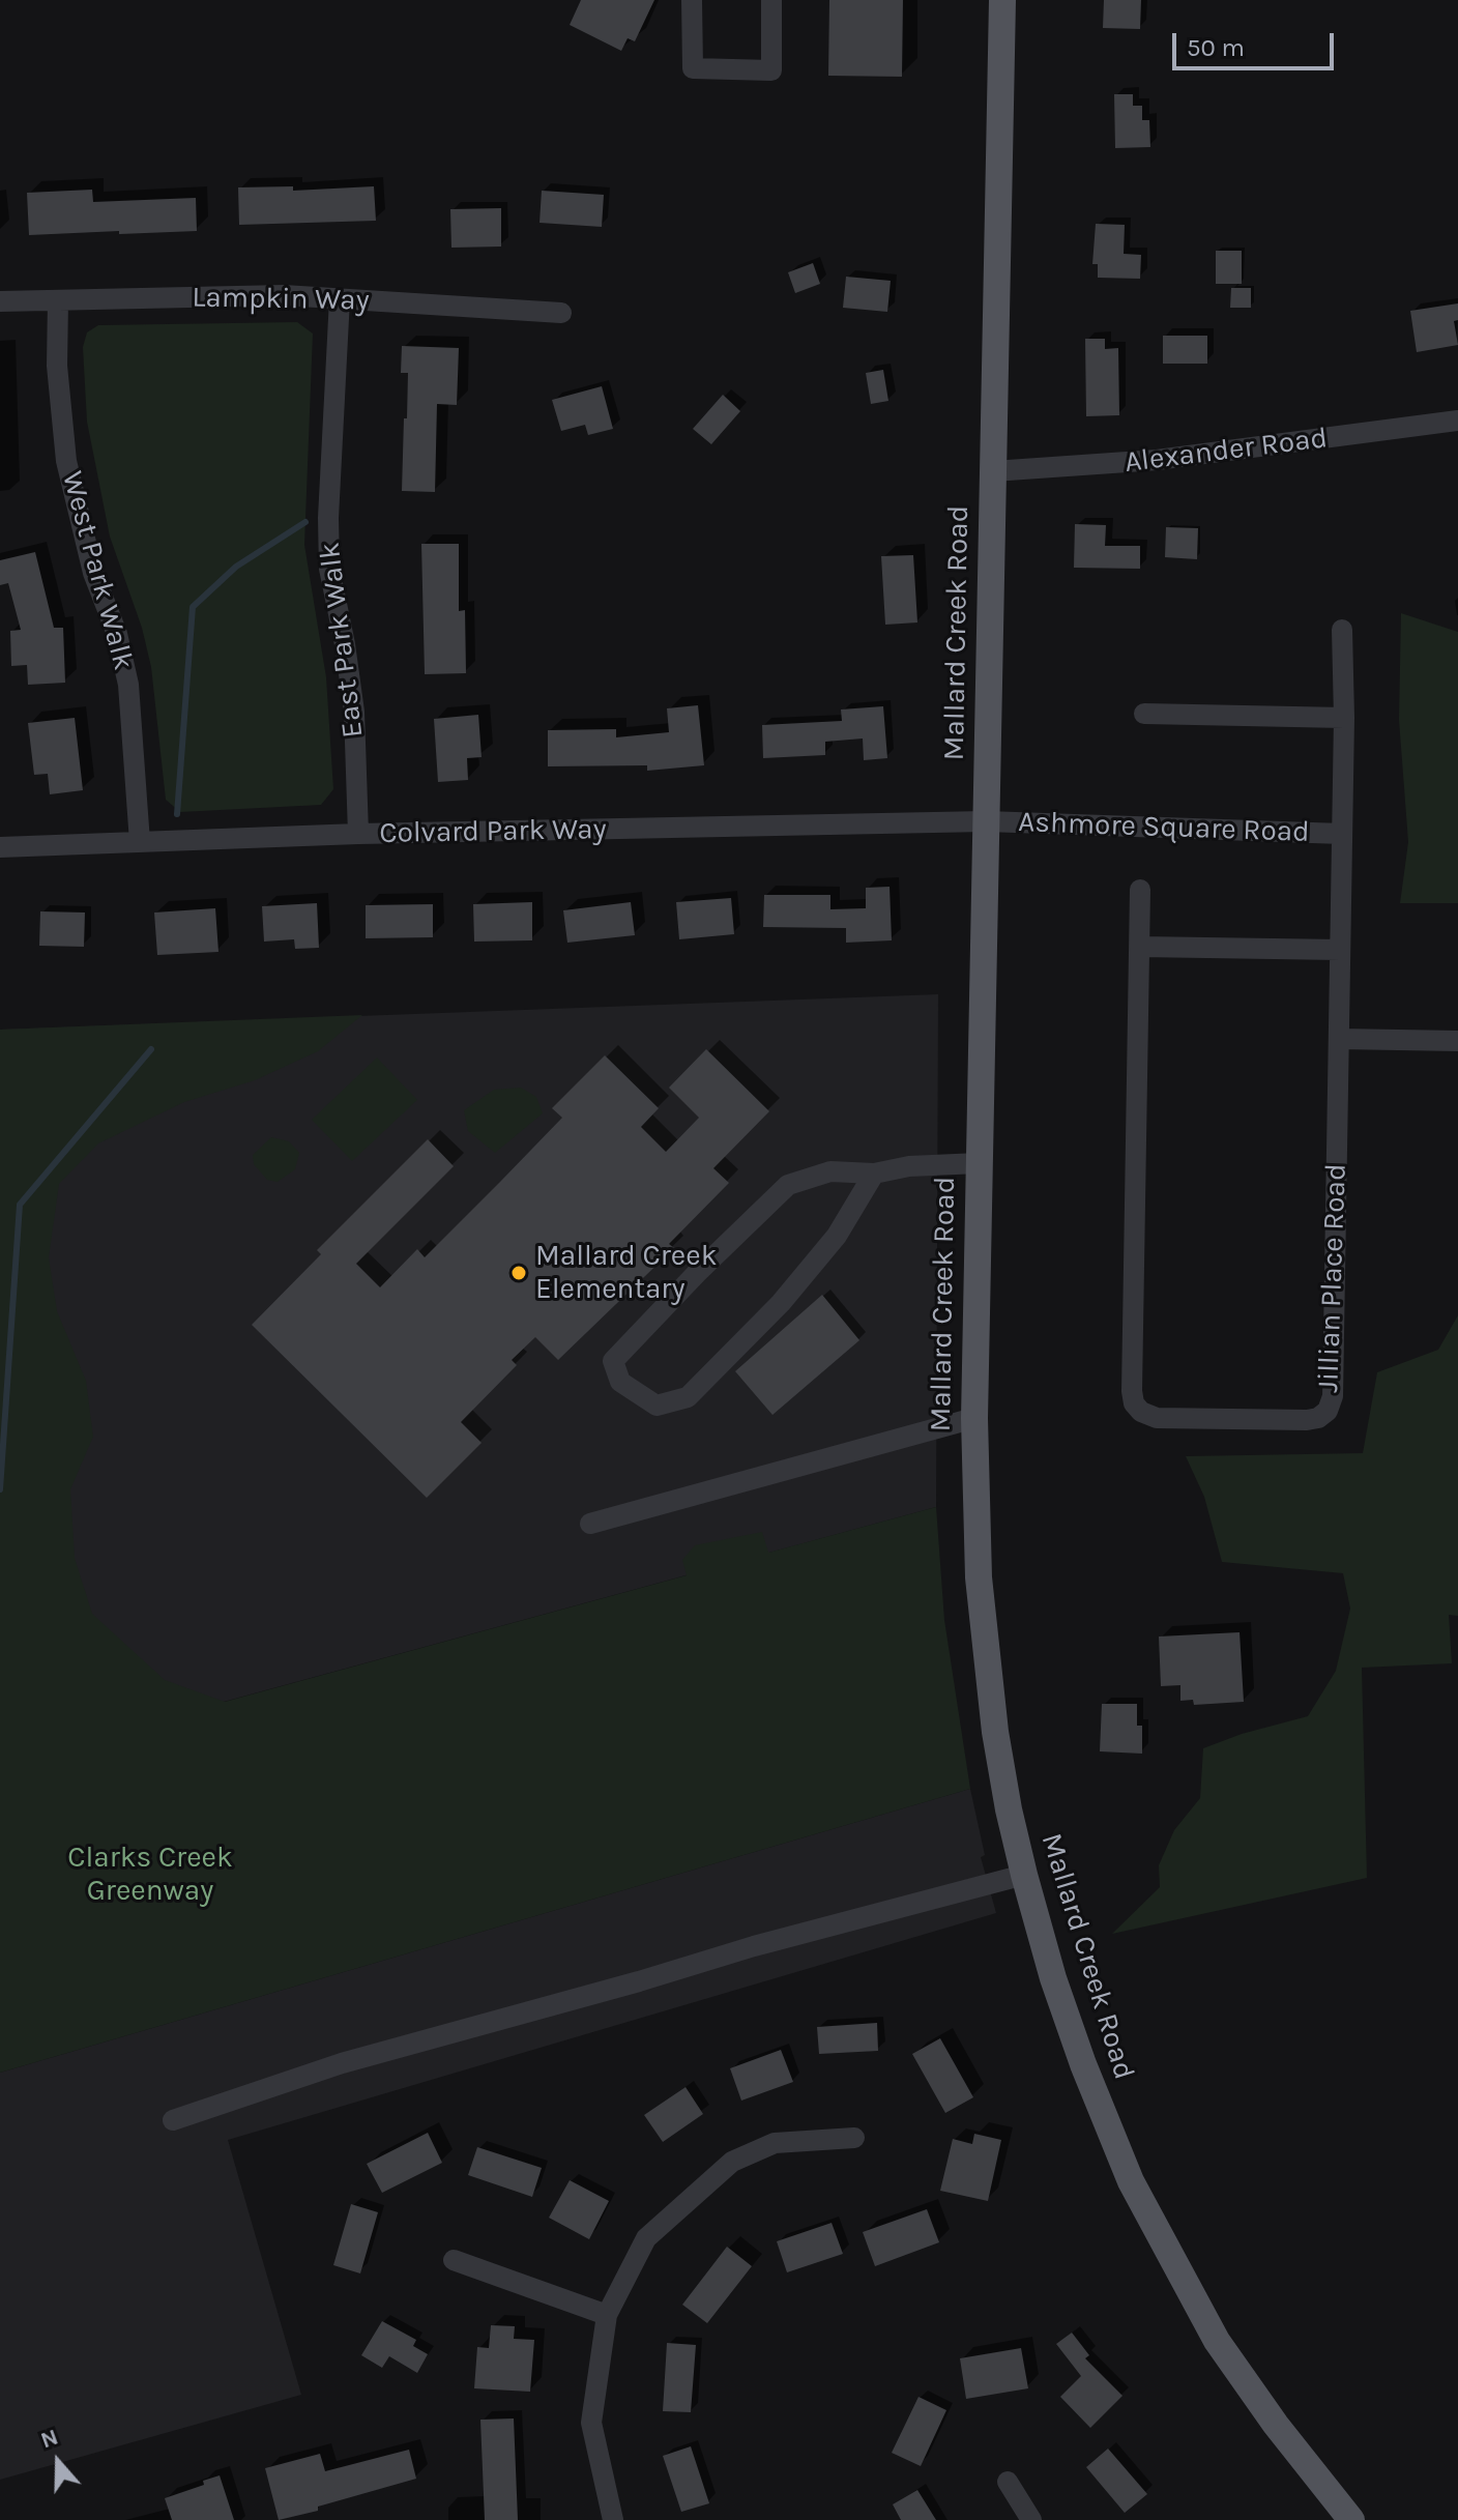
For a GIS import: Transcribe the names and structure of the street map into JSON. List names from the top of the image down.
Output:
{
  "streets": {
    "main road": ["Mallard Creek Road"],
    "street": [
      "Lampkin Way",
      "Alexander Road",
      "West Park Walk",
      "East Park Walk",
      "Ashmore Square Road",
      "Colvard Park Way",
      "Jillian Place Road"
    ]
  },
  "crossings": [
    ["Lampkin Way", "West Park Walk"],
    ["Lampkin Way", "East Park Walk"],
    ["Alexander Road", "Mallard Creek Road"],
    ["West Park Walk", "Colvard Park Way"],
    ["Mallard Creek Road", "Ashmore Square Road"],
    ["Mallard Creek Road", "Colvard Park Way"],
    ["East Park Walk", "Colvard Park Way"],
    ["Ashmore Square Road", "Colvard Park Way"],
    ["Ashmore Square Road", "Jillian Place Road"]
  ],
  "parks": ["Clarks Creek Greenway"],
  "places": ["Mallard Creek Elementary"],
  "scale_bar": "50 m",
  "north": "top"
}
